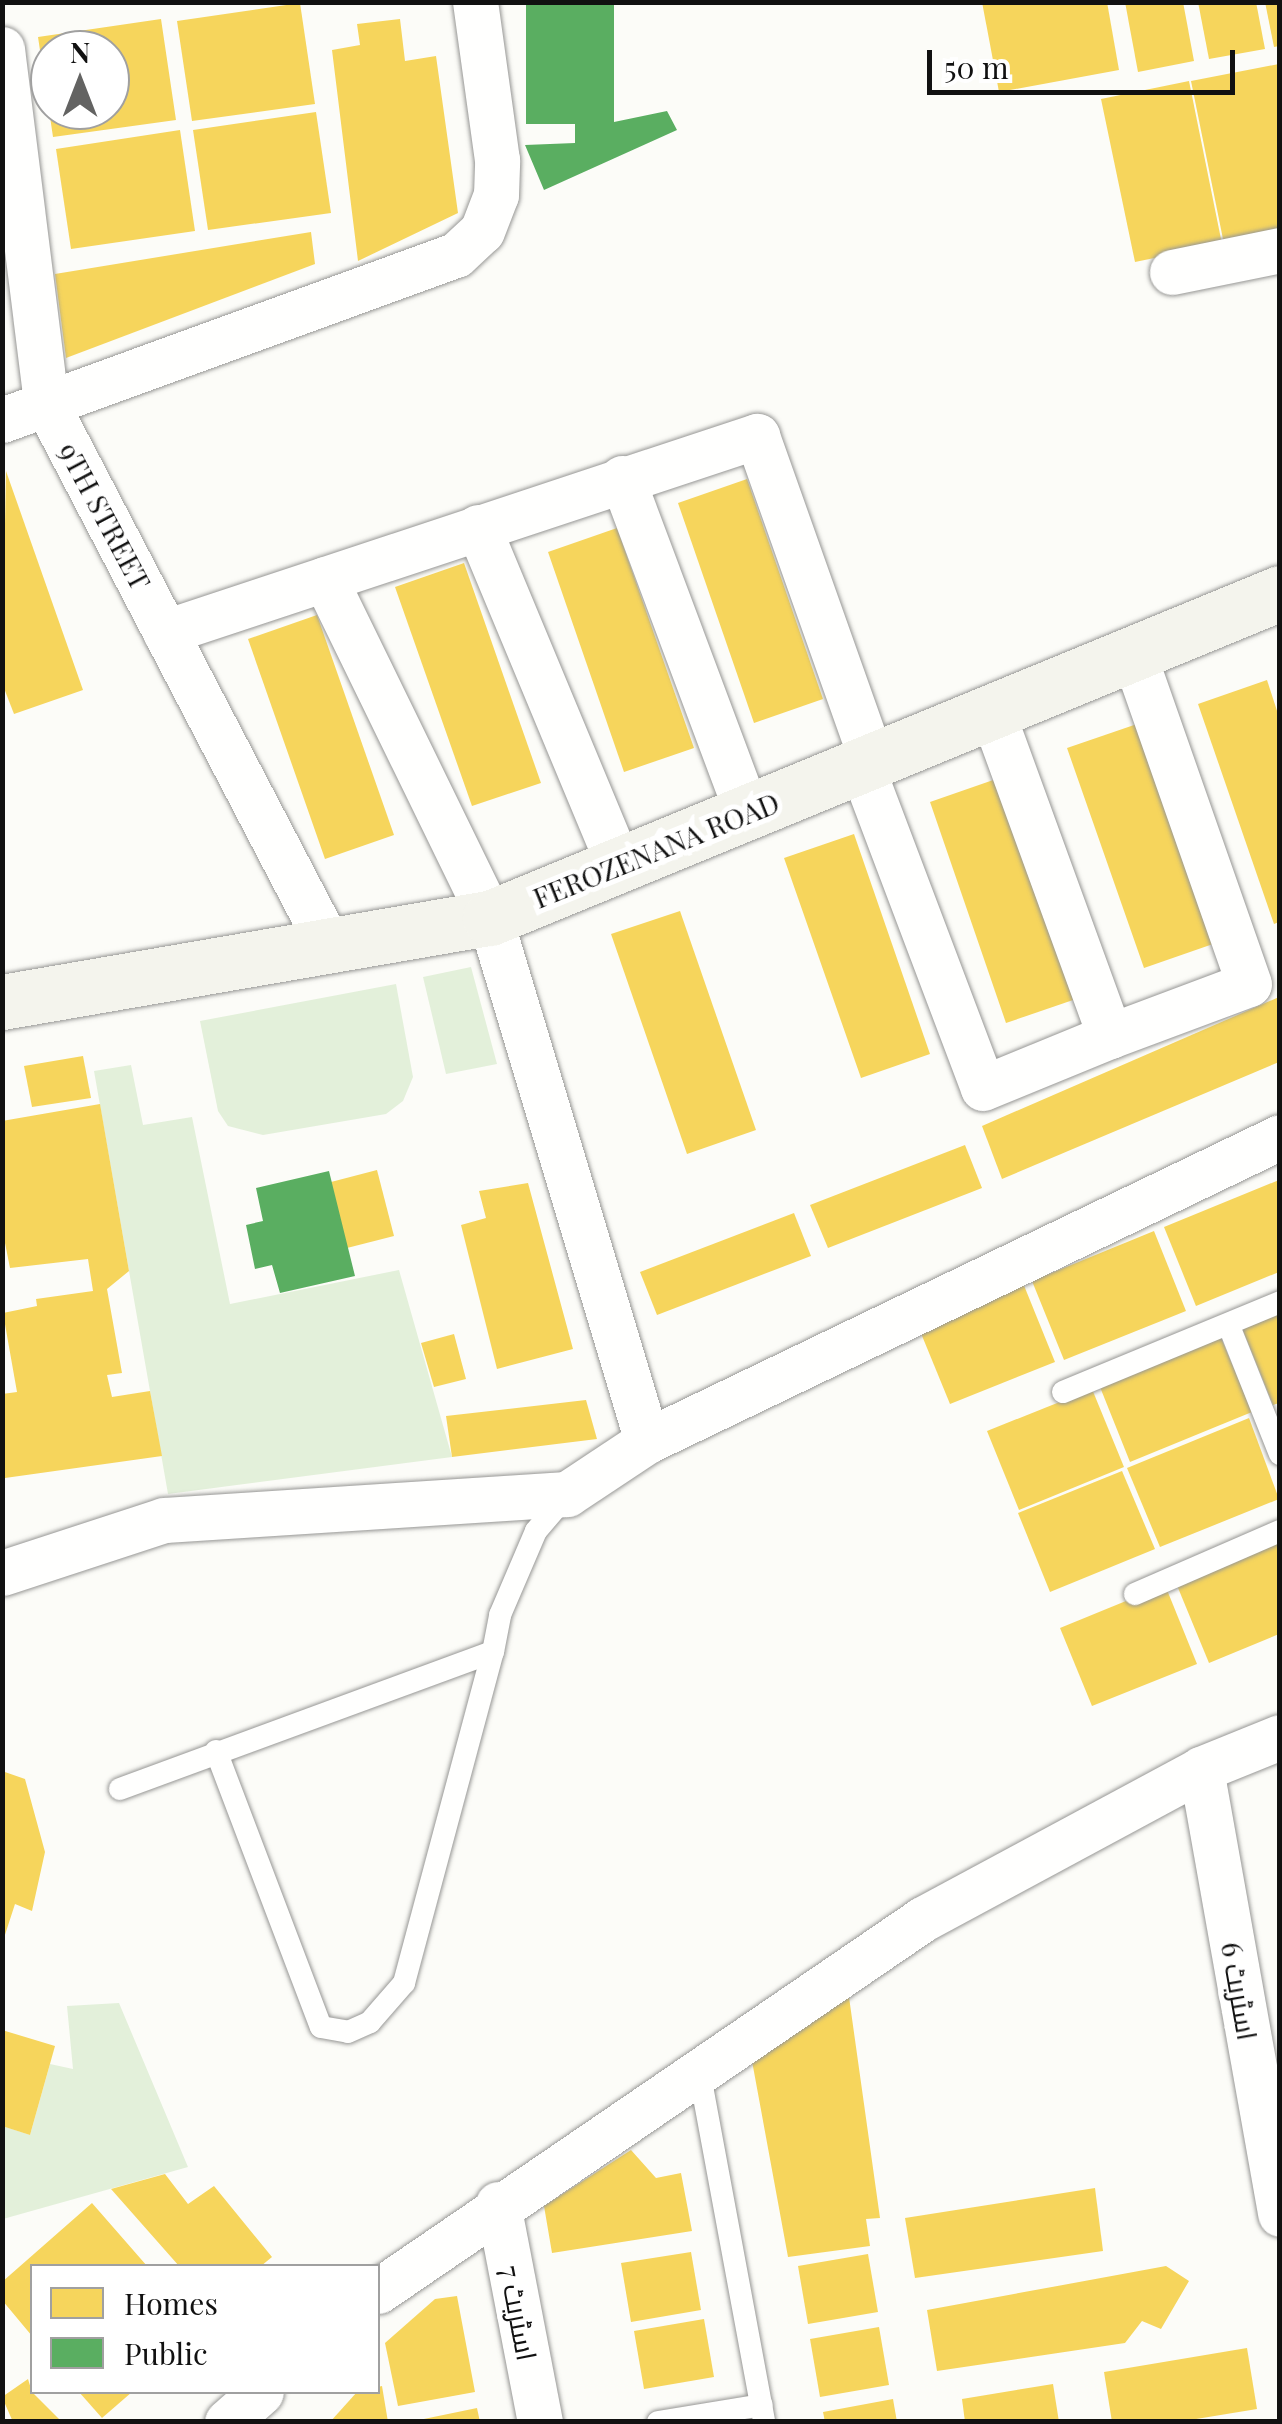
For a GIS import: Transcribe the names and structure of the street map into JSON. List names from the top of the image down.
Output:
{
  "streets": {
    "street": [
      "9TH STREET",
      "FEROZENANA ROAD",
      "اسٹریٹ 6",
      "اسٹریٹ 7"
    ]
  },
  "crossings": [
    ["9TH STREET", "FEROZENANA ROAD"]
  ],
  "legend": ["Homes", "Public"],
  "scale_bar": "50 m",
  "north": "top"
}
